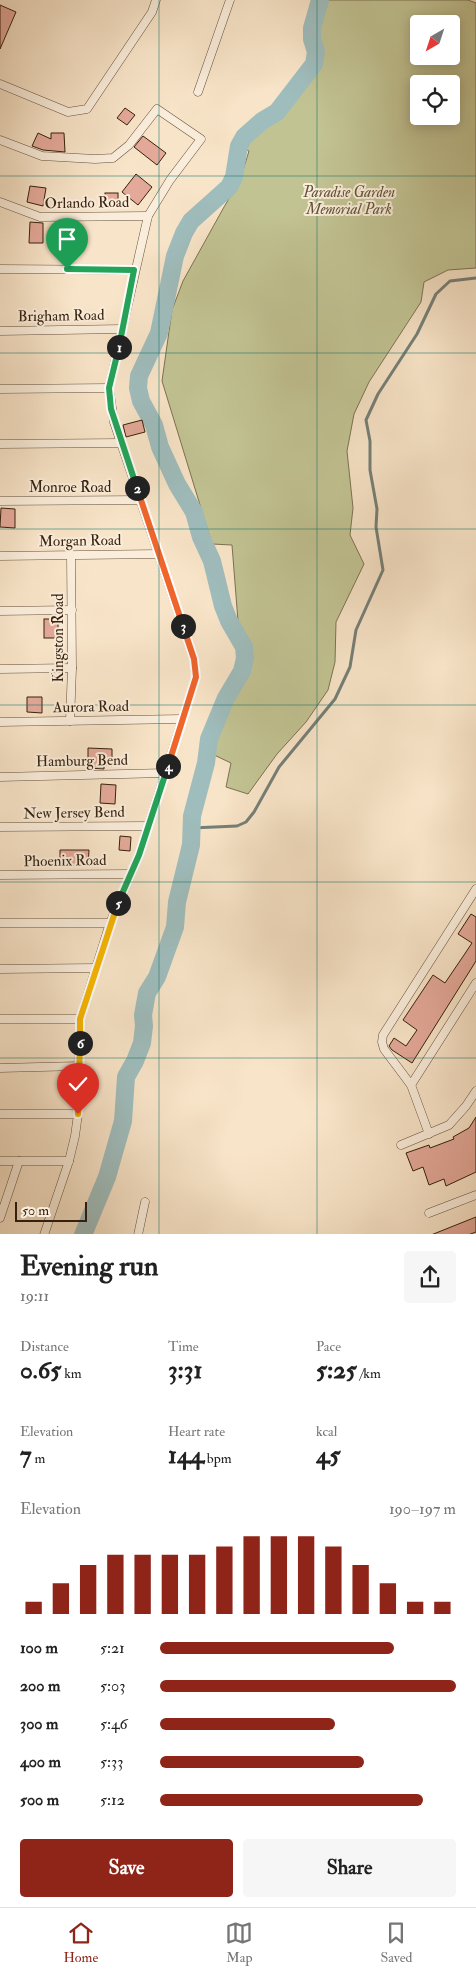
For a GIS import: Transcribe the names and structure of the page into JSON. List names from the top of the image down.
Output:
{
  "streets": {
    "street": [
      "Orlando Road",
      "Brigham Road",
      "Monroe Road",
      "Morgan Road",
      "Kingston Road",
      "Aurora Road",
      "Hamburg Bend",
      "New Jersey Bend",
      "Phoenix Road"
    ]
  },
  "crossings": [
    ["Morgan Road", "Kingston Road"],
    ["Kingston Road", "Aurora Road"]
  ],
  "parks": ["Paradise Garden Memorial Park"],
  "scale_bar": "50 m",
  "north": "bottom left",
  "page": {
    "pins": [
      "1",
      "2",
      "3",
      "4",
      "5",
      "6"
    ],
    "scale": "50 m",
    "heading": ["Evening run", "19:11"],
    "stats": [
      ["Distance", "0.65 km"],
      ["Time", "3:31"],
      ["Pace", "5:25 /km"],
      ["Elevation", "7 m"],
      ["Heart rate", "144 bpm"],
      ["kcal", "45"]
    ],
    "chart": ["Elevation", "190–197 m"],
    "list": [
      {
        "name": "100 m",
        "note": "5:21"
      },
      {
        "name": "200 m",
        "note": "5:03"
      },
      {
        "name": "300 m",
        "note": "5:46"
      },
      {
        "name": "400 m",
        "note": "5:33"
      },
      {
        "name": "500 m",
        "note": "5:12"
      }
    ],
    "buttons": ["Save", "Share"],
    "tabs": ["Home", "Map", "Saved"]
  }
}
